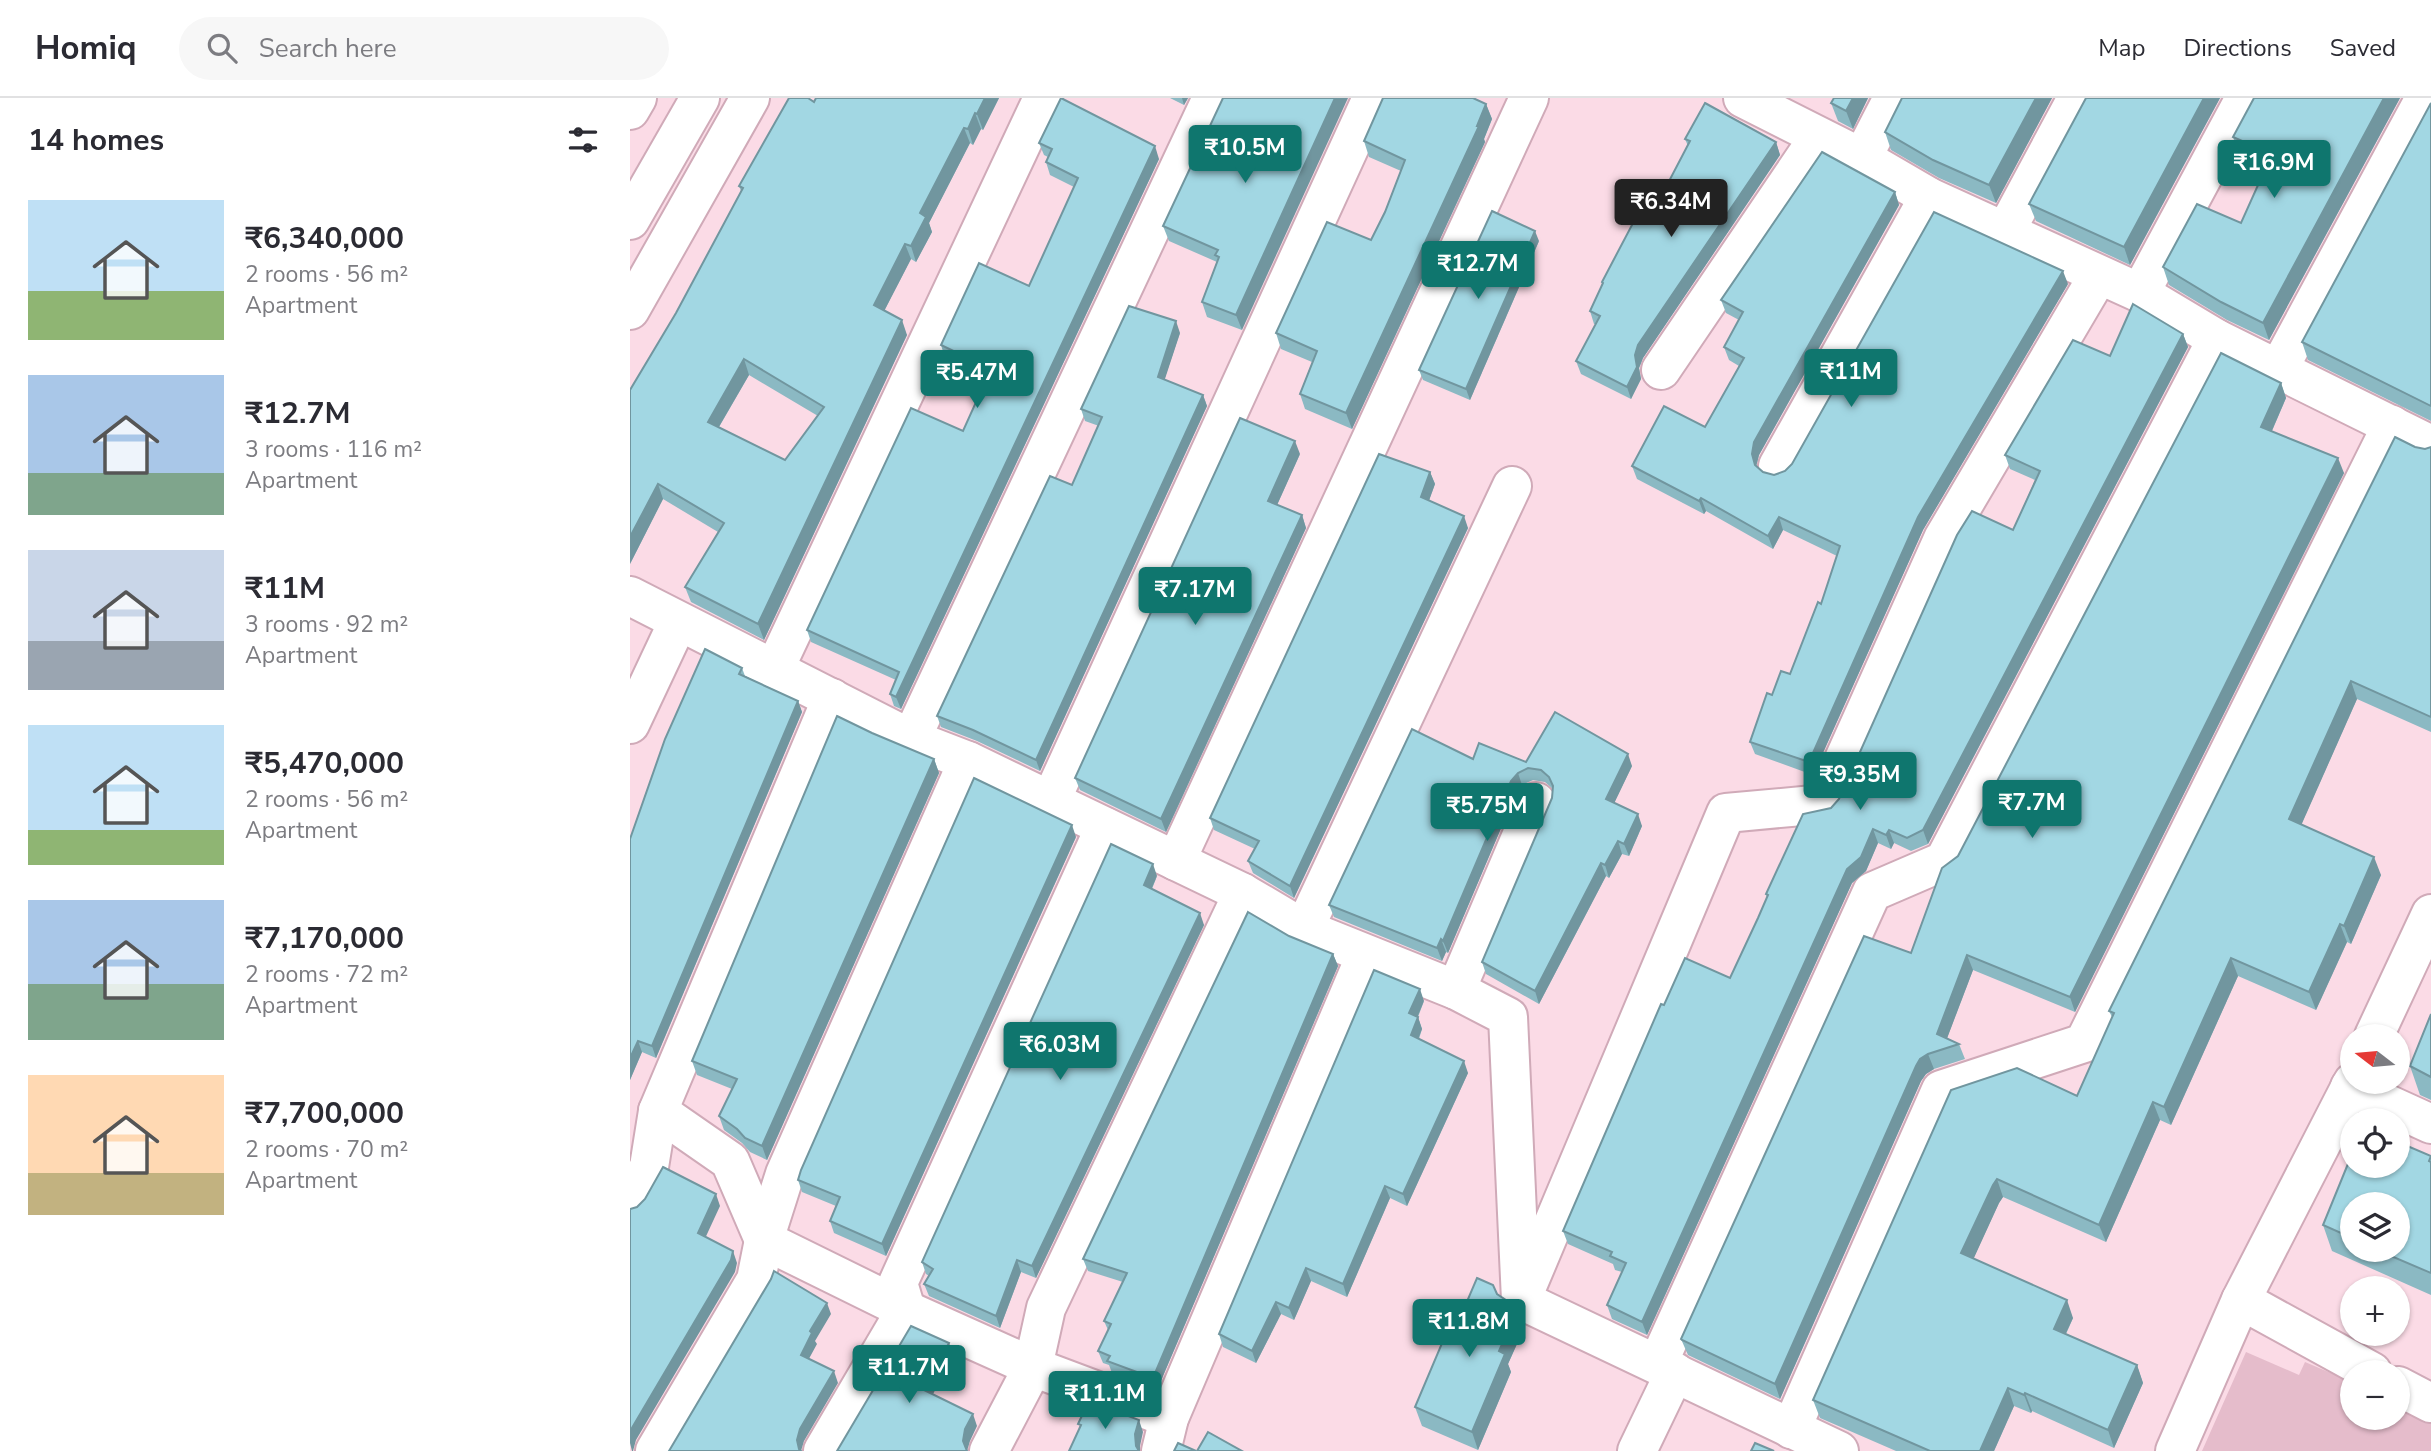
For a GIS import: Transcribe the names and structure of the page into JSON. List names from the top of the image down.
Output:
{
  "north": "left",
  "page": {
    "header": "Homiq",
    "search": "Search here",
    "nav": ["Map", "Directions", "Saved"],
    "heading": "14 homes",
    "price": [
      "₹10.5M",
      "₹16.9M",
      "₹6.34M",
      "₹12.7M",
      "₹11M",
      "₹5.47M",
      "₹7.17M",
      "₹9.35M",
      "₹7.7M",
      "₹5.75M",
      "₹6.03M",
      "₹11.8M",
      "₹11.7M",
      "₹11.1M"
    ],
    "list": [
      {
        "name": "₹6,340,000",
        "note": "2 rooms · 56 m² · Apartment"
      },
      {
        "name": "₹12.7M",
        "note": "3 rooms · 116 m² · Apartment"
      },
      {
        "name": "₹11M",
        "note": "3 rooms · 92 m² · Apartment"
      },
      {
        "name": "₹5,470,000",
        "note": "2 rooms · 56 m² · Apartment"
      },
      {
        "name": "₹7,170,000",
        "note": "2 rooms · 72 m² · Apartment"
      },
      {
        "name": "₹7,700,000",
        "note": "2 rooms · 70 m² · Apartment"
      }
    ],
    "map_buttons": ["+", "−"]
  }
}
